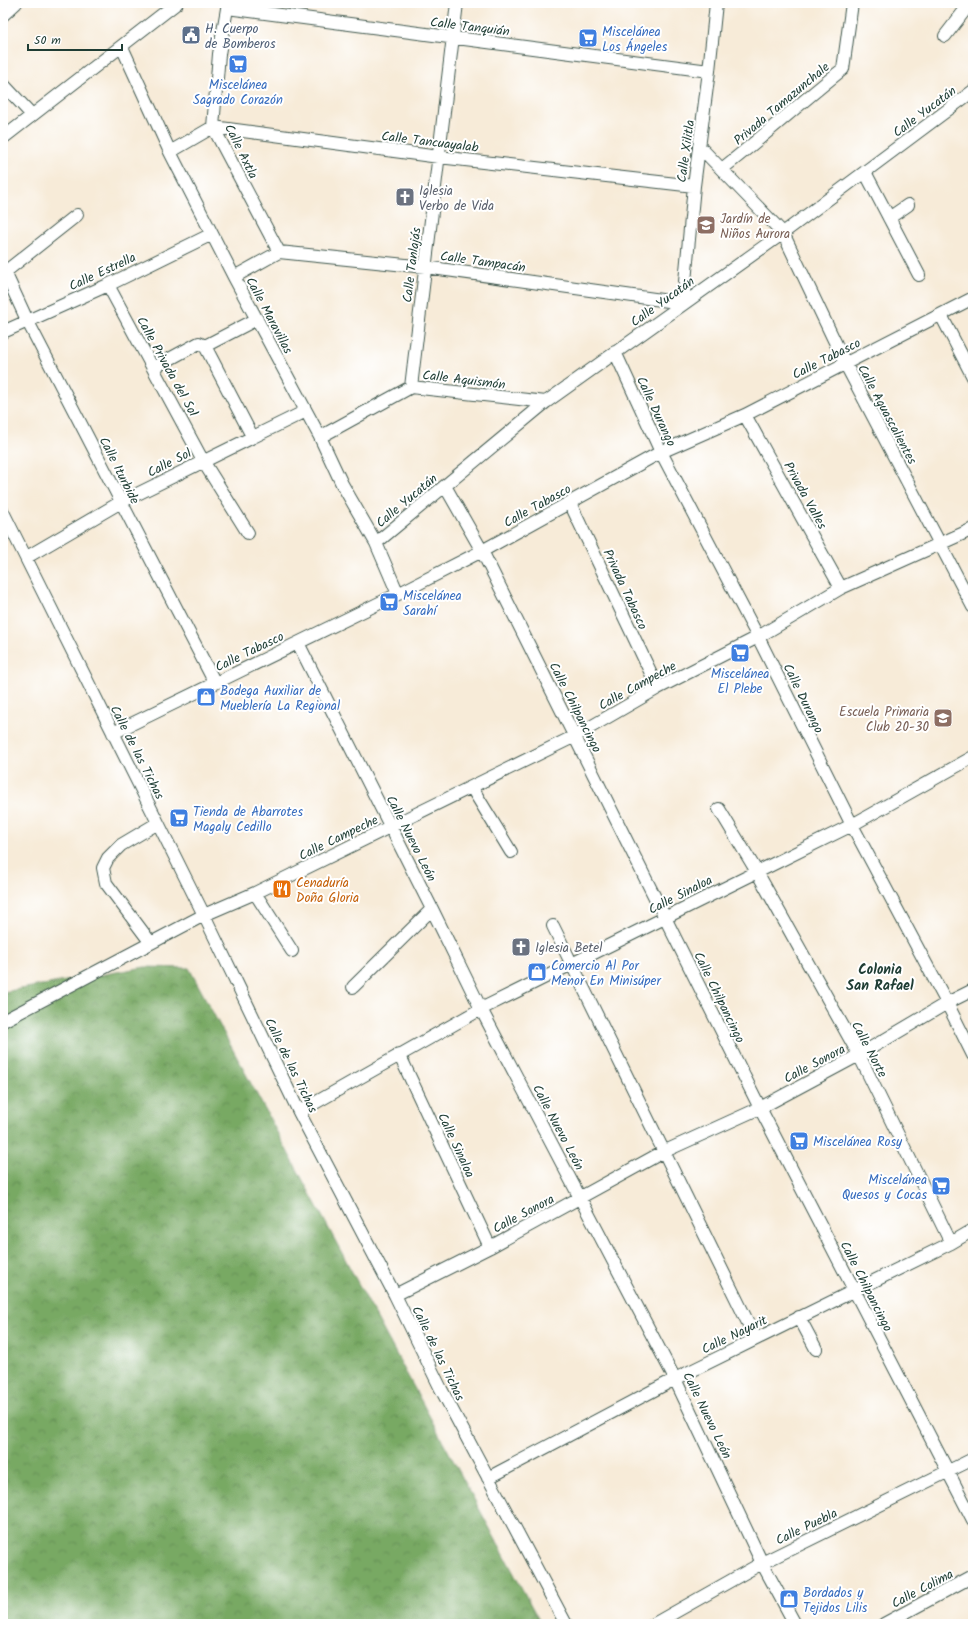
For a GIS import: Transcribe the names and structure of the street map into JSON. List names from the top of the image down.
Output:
{
  "streets": {
    "street": [
      "Calle Tanquián",
      "Privada Tamazunchale",
      "Calle Yucatán",
      "Calle Tancuayalab",
      "Calle Axtla",
      "Calle Xilitla",
      "Calle Tampacán",
      "Calle Tanlajás",
      "Calle Estrella",
      "Calle Maravillas",
      "Calle Tabasco",
      "Calle Privada del Sol",
      "Calle Aquismón",
      "Calle Durango",
      "Calle Aguascalientes",
      "Calle Sol",
      "Calle Iturbide",
      "Privada Valles",
      "Privada Tabasco",
      "Calle Campeche",
      "Calle Chilpancingo",
      "Calle de las Tichas",
      "Calle Nuevo León",
      "Calle Sinaloa",
      "Calle Norte",
      "Calle Sonora",
      "Calle Nayarit",
      "Calle Puebla",
      "Calle Colima"
    ]
  },
  "crossings": [
    ["Calle Tanquián", "Calle Axtla"],
    ["Calle Tanquián", "Calle Xilitla"],
    ["Calle Tanquián", "Calle Tanlajás"],
    ["Privada Tamazunchale", "Calle Aguascalientes"],
    ["Calle Yucatán", "Calle Xilitla"],
    ["Calle Yucatán", "Calle Tampacán"],
    ["Calle Yucatán", "Calle Maravillas"],
    ["Calle Yucatán", "Calle Aquismón"],
    ["Calle Yucatán", "Calle Durango"],
    ["Calle Yucatán", "Calle Aguascalientes"],
    ["Calle Yucatán", "Calle Chilpancingo"],
    ["Calle Tancuayalab", "Calle Axtla"],
    ["Calle Tancuayalab", "Calle Xilitla"],
    ["Calle Tancuayalab", "Calle Tanlajás"],
    ["Calle Axtla", "Calle Tampacán"],
    ["Calle Xilitla", "Calle Tampacán"],
    ["Calle Xilitla", "Calle Aguascalientes"],
    ["Calle Tampacán", "Calle Tanlajás"],
    ["Calle Tanlajás", "Calle Aquismón"],
    ["Calle Estrella", "Calle Maravillas"],
    ["Calle Estrella", "Calle Privada del Sol"],
    ["Calle Estrella", "Calle Iturbide"],
    ["Calle Maravillas", "Calle Tabasco"],
    ["Calle Maravillas", "Calle Aquismón"],
    ["Calle Maravillas", "Calle Sol"],
    ["Calle Tabasco", "Calle Durango"],
    ["Calle Tabasco", "Calle Aguascalientes"],
    ["Calle Tabasco", "Calle Iturbide"],
    ["Calle Tabasco", "Privada Valles"],
    ["Calle Tabasco", "Privada Tabasco"],
    ["Calle Tabasco", "Calle Chilpancingo"],
    ["Calle Tabasco", "Calle de las Tichas"],
    ["Calle Tabasco", "Calle Nuevo León"],
    ["Calle Privada del Sol", "Calle Sol"],
    ["Calle Durango", "Calle Campeche"],
    ["Calle Durango", "Calle Sinaloa"],
    ["Calle Durango", "Calle Sonora"],
    ["Calle Aguascalientes", "Calle Campeche"],
    ["Calle Sol", "Calle Iturbide"],
    ["Calle Sol", "Calle de las Tichas"],
    ["Privada Valles", "Calle Campeche"],
    ["Privada Tabasco", "Calle Campeche"],
    ["Calle Campeche", "Calle Chilpancingo"],
    ["Calle Campeche", "Calle de las Tichas"],
    ["Calle Campeche", "Calle Nuevo León"],
    ["Calle Chilpancingo", "Calle Sinaloa"],
    ["Calle Chilpancingo", "Calle Sonora"],
    ["Calle Chilpancingo", "Calle Nayarit"],
    ["Calle Chilpancingo", "Calle Puebla"],
    ["Calle de las Tichas", "Calle Sinaloa"],
    ["Calle de las Tichas", "Calle Sonora"],
    ["Calle de las Tichas", "Calle Nayarit"],
    ["Calle Nuevo León", "Calle Sinaloa"],
    ["Calle Nuevo León", "Calle Sonora"],
    ["Calle Nuevo León", "Calle Nayarit"],
    ["Calle Nuevo León", "Calle Puebla"],
    ["Calle Sinaloa", "Calle Norte"],
    ["Calle Sinaloa", "Calle Sonora"],
    ["Calle Norte", "Calle Sonora"],
    ["Calle Norte", "Calle Nayarit"]
  ],
  "districts": ["Colonia San Rafael"],
  "places": {
    "public building": ["H. Cuerpo de Bomberos"],
    "supermarket": [
      "Miscelánea Los Ángeles",
      "Miscelánea Sagrado Corazón",
      "Miscelánea Sarahí",
      "Miscelánea El Plebe",
      "Tienda de Abarrotes Magaly Cedillo",
      "Miscelánea Rosy",
      "Miscelánea Quesos y Cocas"
    ],
    "church": ["Iglesia Verbo de Vida", "Iglesia Betel"],
    "school or university": ["Jardín de Niños Aurora", "Escuela Primaria Club 20-30"],
    "shop": ["Bodega Auxiliar de Mueblería La Regional", "Comercio Al Por Menor En Minisúper", "Bordados y Tejidos Lilis"],
    "restaurant": ["Cenaduría Doña Gloria"]
  },
  "scale_bar": "50 m"
}
